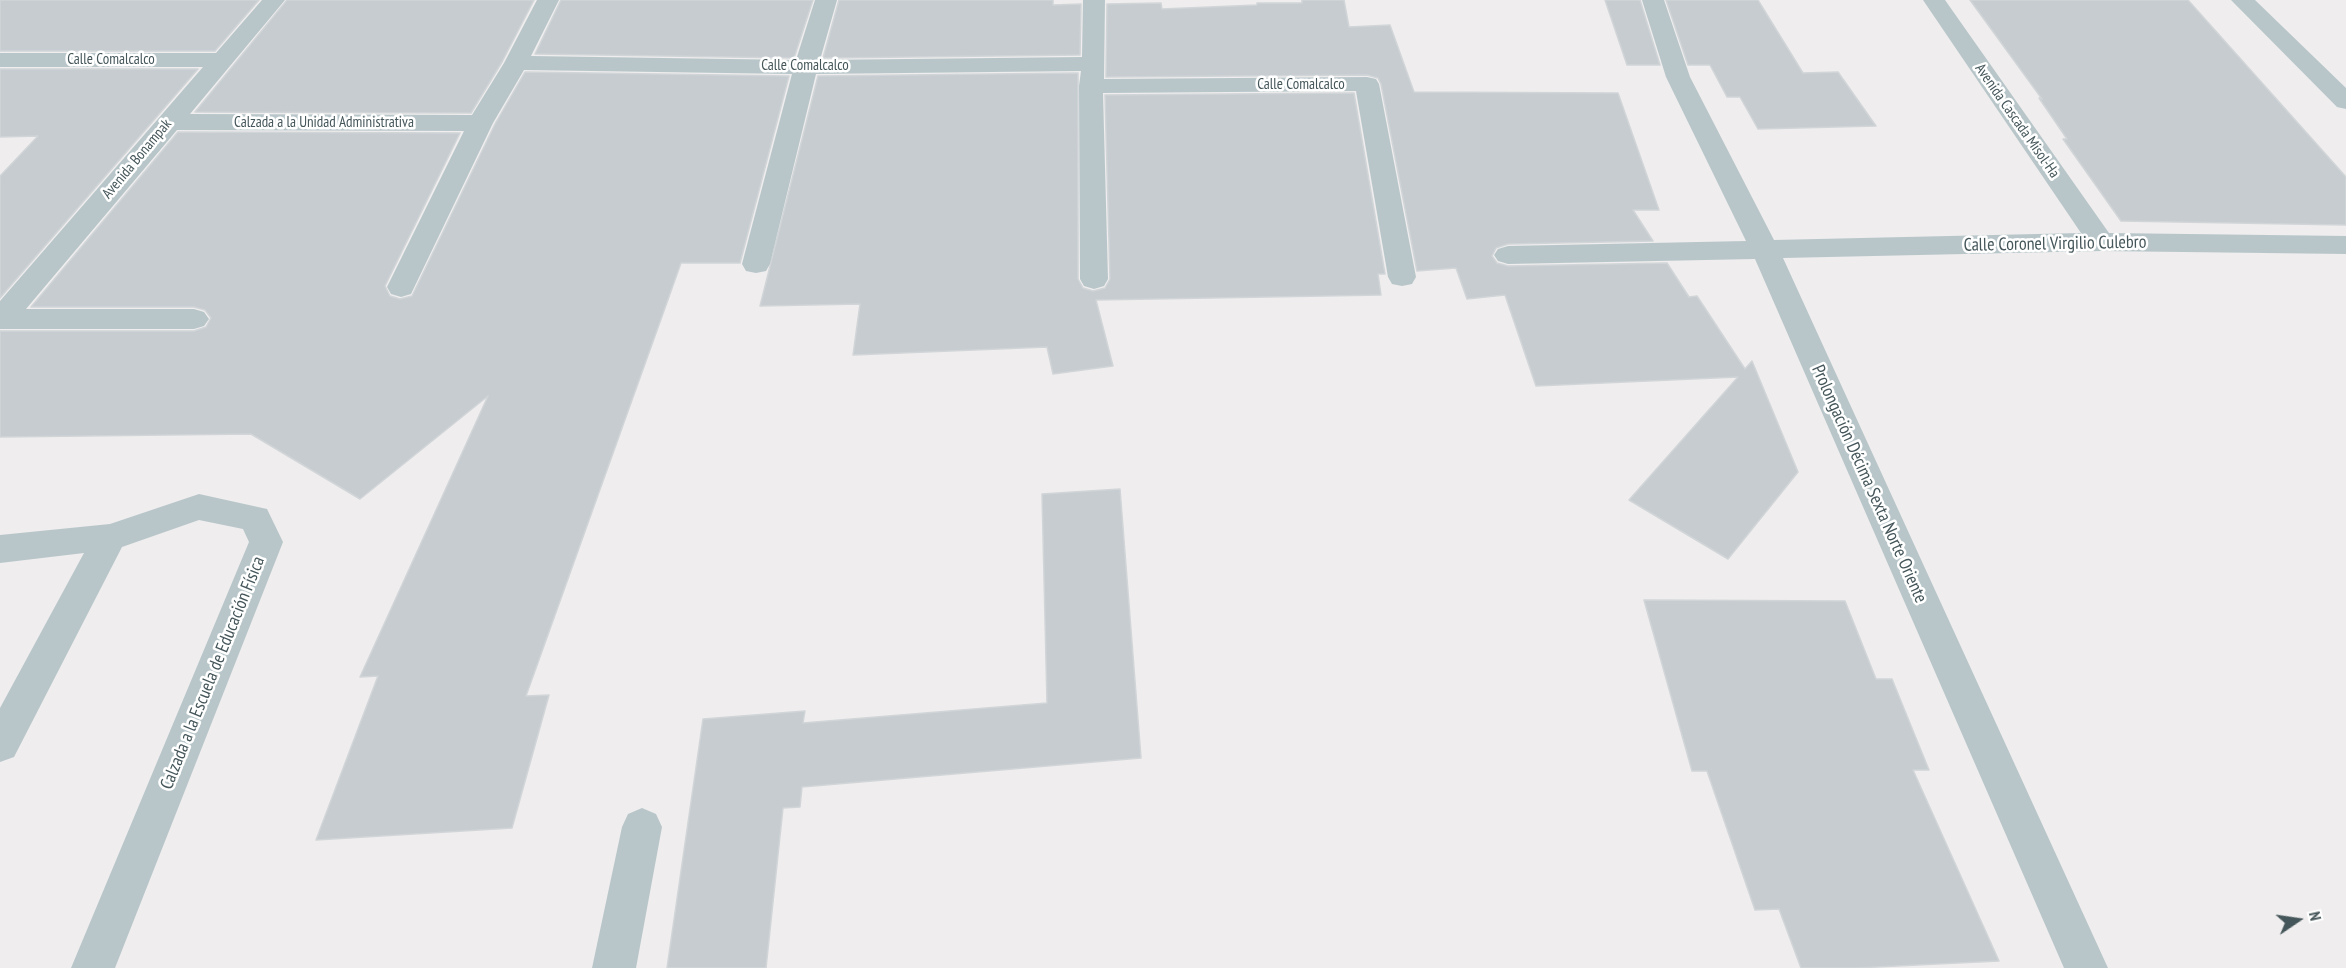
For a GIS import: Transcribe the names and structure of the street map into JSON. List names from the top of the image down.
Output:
{
  "streets": {
    "street": [
      "Calle Comalcalco",
      "Avenida Cascada Misol-Ha",
      "Calzada a la Unidad Administrativa",
      "Avenida Bonampak",
      "Calle Coronel Virgilio Culebro",
      "Prolongación Décima Sexta Norte Oriente",
      "Calzada a la Escuela de Educación Física"
    ]
  },
  "crossings": [
    ["Calle Comalcalco", "Avenida Bonampak"],
    ["Avenida Cascada Misol-Ha", "Calle Coronel Virgilio Culebro"],
    ["Calzada a la Unidad Administrativa", "Avenida Bonampak"],
    ["Calle Coronel Virgilio Culebro", "Prolongación Décima Sexta Norte Oriente"]
  ],
  "north": "right"
}
